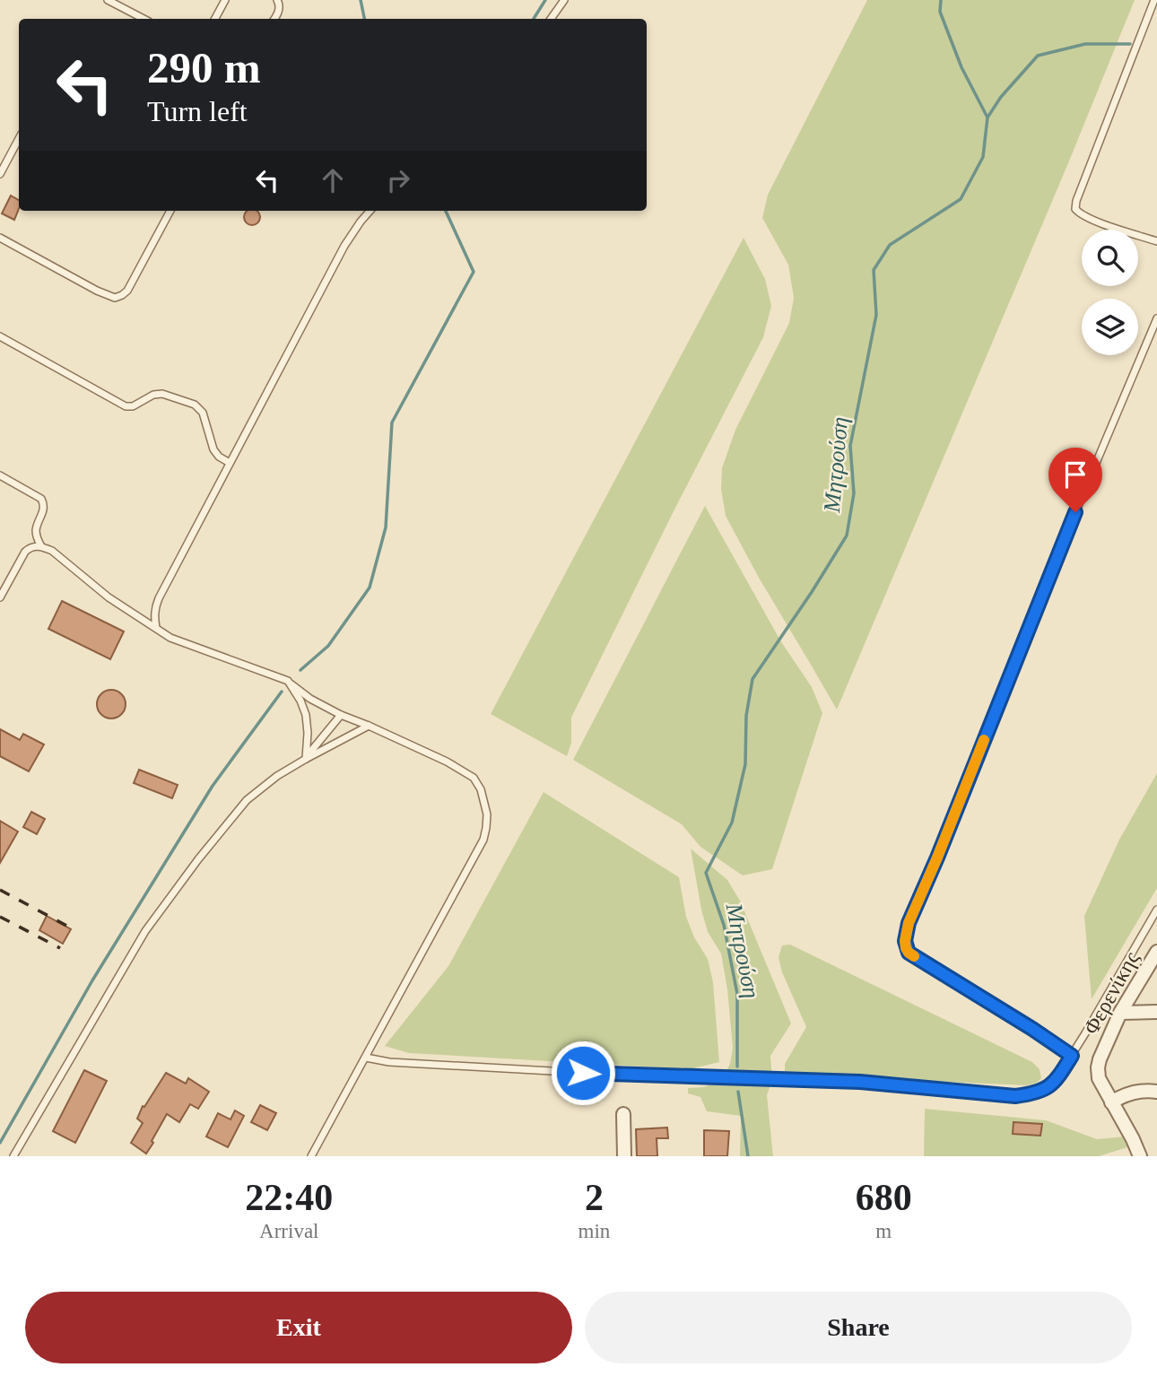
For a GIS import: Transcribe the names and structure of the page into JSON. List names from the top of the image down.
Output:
{
  "streets": {
    "street": ["Φερενίκης"]
  },
  "water": ["Μητρούση"],
  "page": {
    "turn": ["290 m", "Turn left"],
    "eta": [
      "22:40",
      "Arrival",
      "2",
      "min",
      "680",
      "m"
    ],
    "buttons": ["Exit", "Share"]
  }
}
